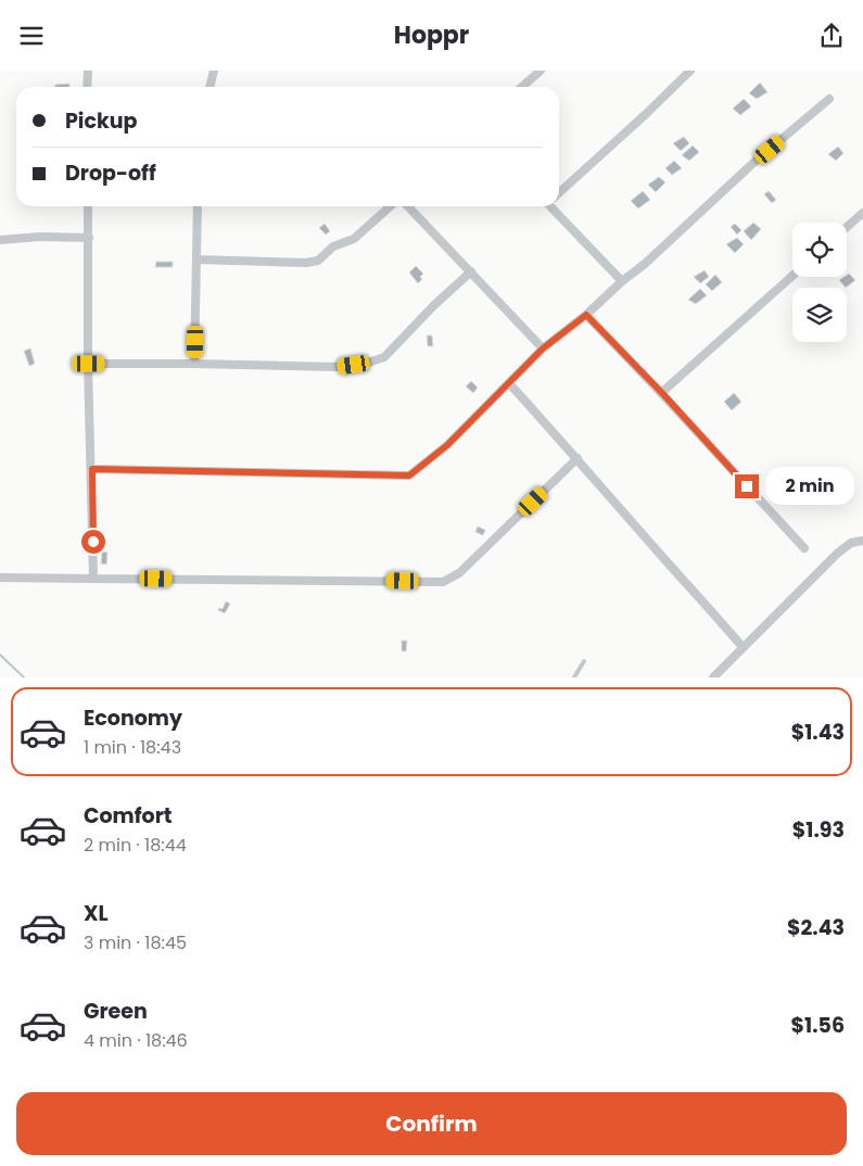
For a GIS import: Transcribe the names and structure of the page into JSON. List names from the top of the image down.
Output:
{
  "page": {
    "header": "Hoppr",
    "banner": ["Pickup", "Drop-off"],
    "bubble": "2 min",
    "list": [
      {
        "name": "Economy",
        "note": "1 min · 18:43",
        "value": "$1.43"
      },
      {
        "name": "Comfort",
        "note": "2 min · 18:44",
        "value": "$1.93"
      },
      {
        "name": "XL",
        "note": "3 min · 18:45",
        "value": "$2.43"
      },
      {
        "name": "Green",
        "note": "4 min · 18:46",
        "value": "$1.56"
      }
    ],
    "buttons": "Confirm"
  }
}
